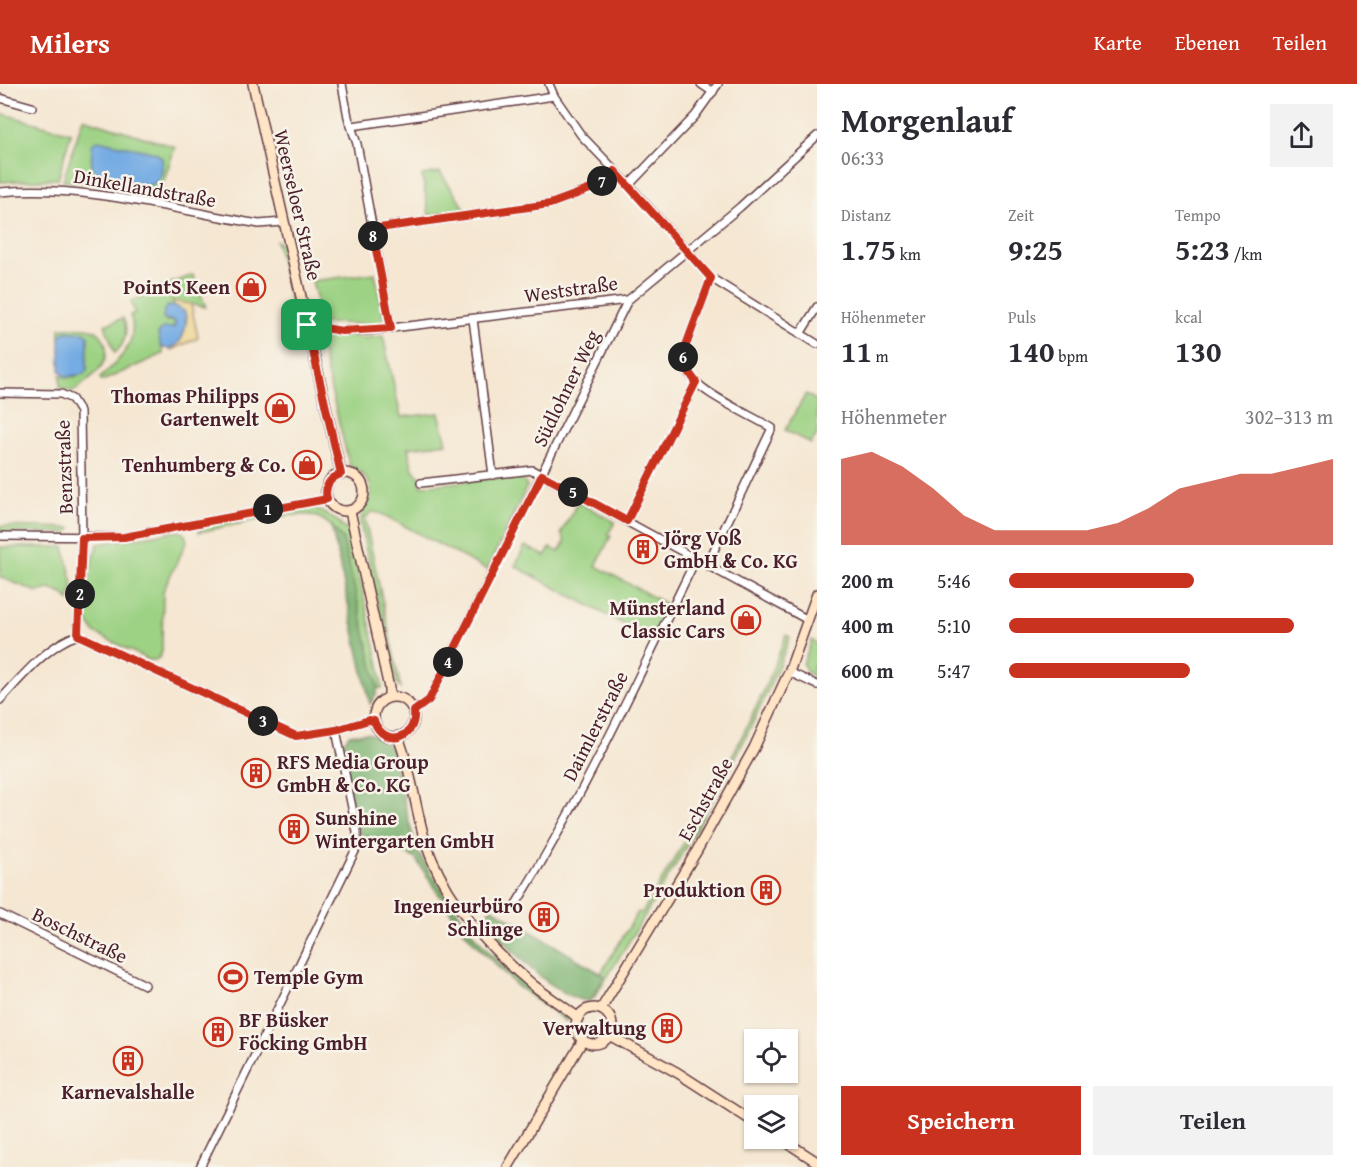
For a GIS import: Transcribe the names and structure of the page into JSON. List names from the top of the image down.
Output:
{
  "streets": {
    "street": [
      "Dinkellandstraße",
      "Weerseloer Straße",
      "Weststraße",
      "Südlohner Weg",
      "Benzstraße",
      "Daimlerstraße",
      "Eschstraße",
      "Boschstraße"
    ]
  },
  "crossings": [
    ["Dinkellandstraße", "Weerseloer Straße"],
    ["Weerseloer Straße", "Weststraße"],
    ["Weststraße", "Südlohner Weg"]
  ],
  "places": {
    "shop": [
      "PointS Keen",
      "Thomas Philipps Gartenwelt",
      "Tenhumberg & Co.",
      "Münsterland Classic Cars"
    ],
    "building": [
      "Jörg Voß GmbH & Co. KG",
      "RFS Media Group GmbH & Co. KG",
      "Sunshine Wintergarten GmbH",
      "Produktion",
      "Ingenieurbüro Schlinge",
      "Verwaltung",
      "BF Büsker Föcking GmbH",
      "Karnevalshalle"
    ],
    "sports": ["Temple Gym"]
  },
  "page": {
    "header": "Milers",
    "nav": ["Karte", "Ebenen", "Teilen"],
    "heading": ["Morgenlauf", "06:33"],
    "pins": [
      "7",
      "8",
      "6",
      "5",
      "1",
      "2",
      "4",
      "3"
    ],
    "stats": [
      ["Distanz", "1.75 km"],
      ["Zeit", "9:25"],
      ["Tempo", "5:23 /km"],
      ["Höhenmeter", "11 m"],
      ["Puls", "140 bpm"],
      ["kcal", "130"]
    ],
    "chart": ["Höhenmeter", "302–313 m"],
    "list": [
      {
        "name": "200 m",
        "note": "5:46"
      },
      {
        "name": "400 m",
        "note": "5:10"
      },
      {
        "name": "600 m",
        "note": "5:47"
      }
    ],
    "buttons": ["Speichern", "Teilen"]
  }
}
